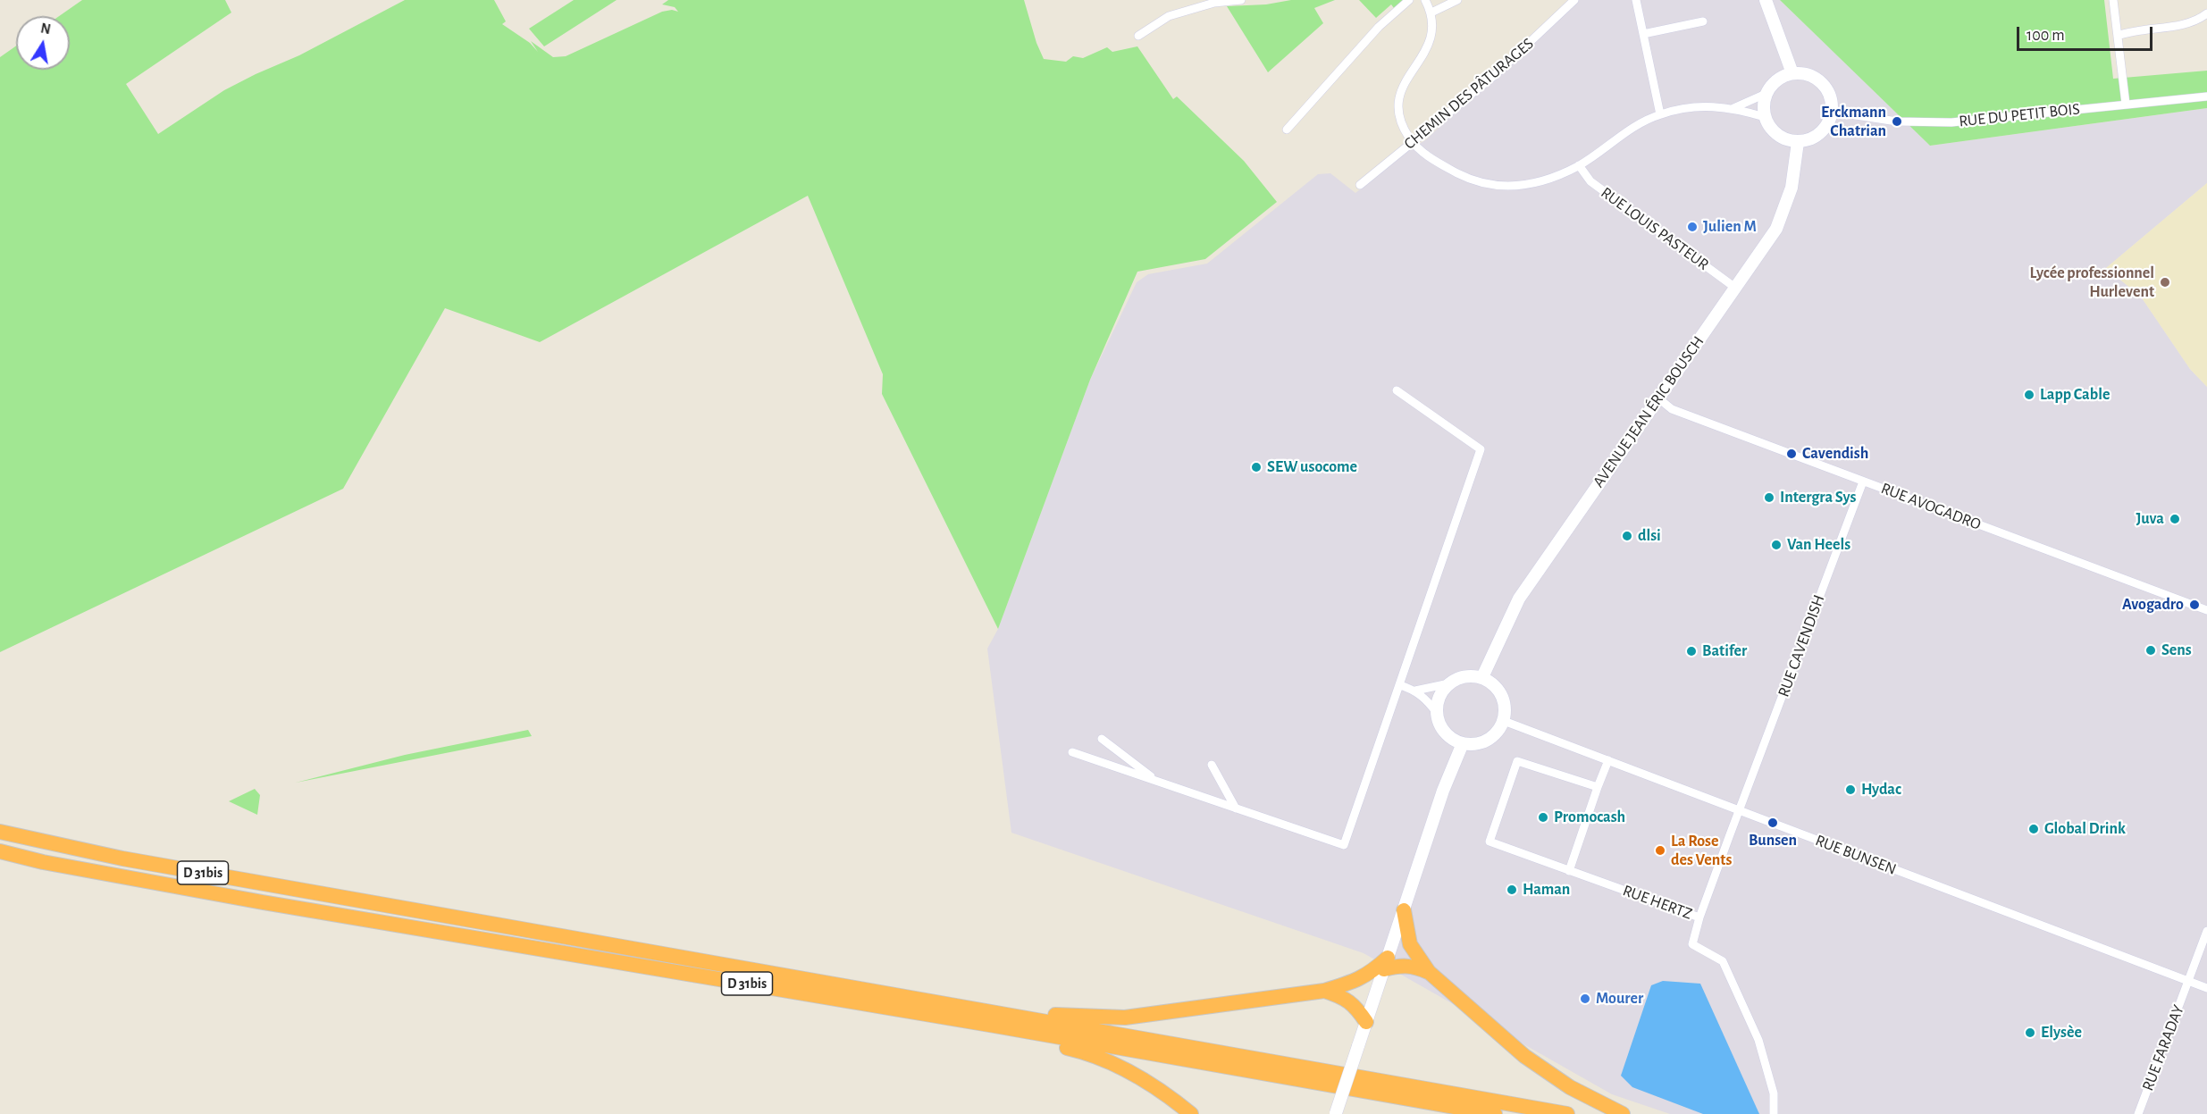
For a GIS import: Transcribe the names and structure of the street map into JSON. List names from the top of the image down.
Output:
{
  "streets": {
    "highway": ["D 31bis"],
    "main road": ["AVENUE JEAN ÉRIC BOUSCH"],
    "street": [
      "CHEMIN DES PÂTURAGES",
      "RUE DU PETIT BOIS",
      "RUE LOUIS PASTEUR",
      "RUE AVOGADRO",
      "RUE CAVENDISH",
      "RUE BUNSEN",
      "RUE HERTZ",
      "RUE FARADAY"
    ]
  },
  "crossings": [
    ["RUE DU PETIT BOIS", "AVENUE JEAN ÉRIC BOUSCH"],
    ["RUE LOUIS PASTEUR", "AVENUE JEAN ÉRIC BOUSCH"],
    ["AVENUE JEAN ÉRIC BOUSCH", "RUE AVOGADRO"],
    ["AVENUE JEAN ÉRIC BOUSCH", "RUE BUNSEN"],
    ["RUE AVOGADRO", "RUE CAVENDISH"],
    ["RUE CAVENDISH", "RUE BUNSEN"],
    ["RUE CAVENDISH", "RUE HERTZ"],
    ["RUE BUNSEN", "RUE HERTZ"],
    ["RUE BUNSEN", "RUE FARADAY"]
  ],
  "places": [
    "Erckmann Chatrian",
    "Julien M",
    "Lycée professionnel Hurlevent",
    "Lapp Cable",
    "Cavendish",
    "SEW usocome",
    "Intergra Sys",
    "Juva",
    "dlsi",
    "Van Heels",
    "Avogadro",
    "Sens",
    "Batifer",
    "Hydac",
    "Promocash",
    "Bunsen",
    "Global Drink",
    "La Rose des Vents",
    "Haman",
    "Mourer",
    "Elysèe"
  ],
  "scale_bar": "100 m",
  "north": "top"
}
